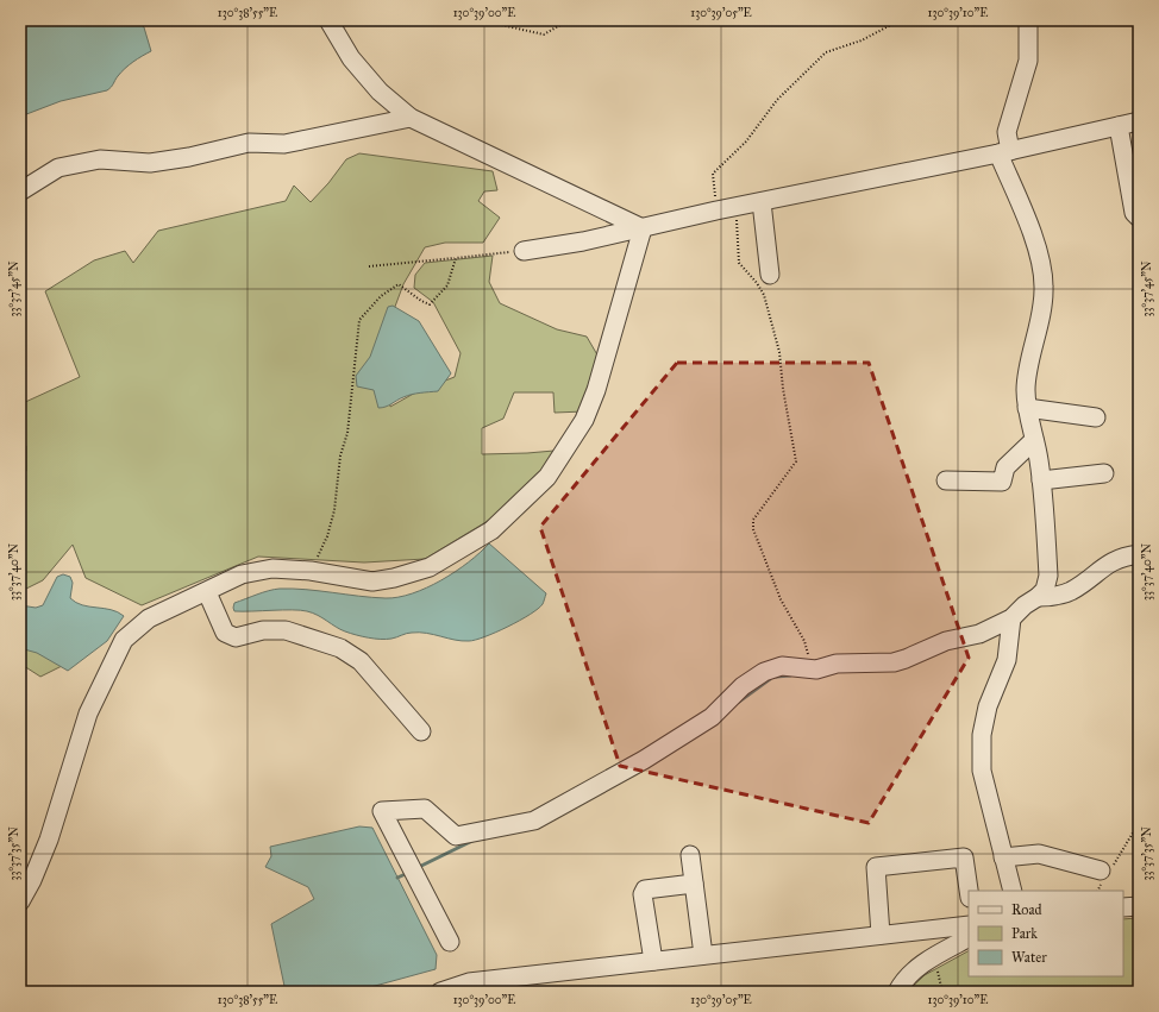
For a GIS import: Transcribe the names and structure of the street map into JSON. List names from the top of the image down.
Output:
{
  "legend": ["Road", "Park", "Water"],
  "coordinates": [
    "130°38'55\"E",
    "130°39'00\"E",
    "130°39'05\"E",
    "130°39'10\"E",
    "33°37'45\"N",
    "33°37'40\"N",
    "33°37'35\"N"
  ]
}
